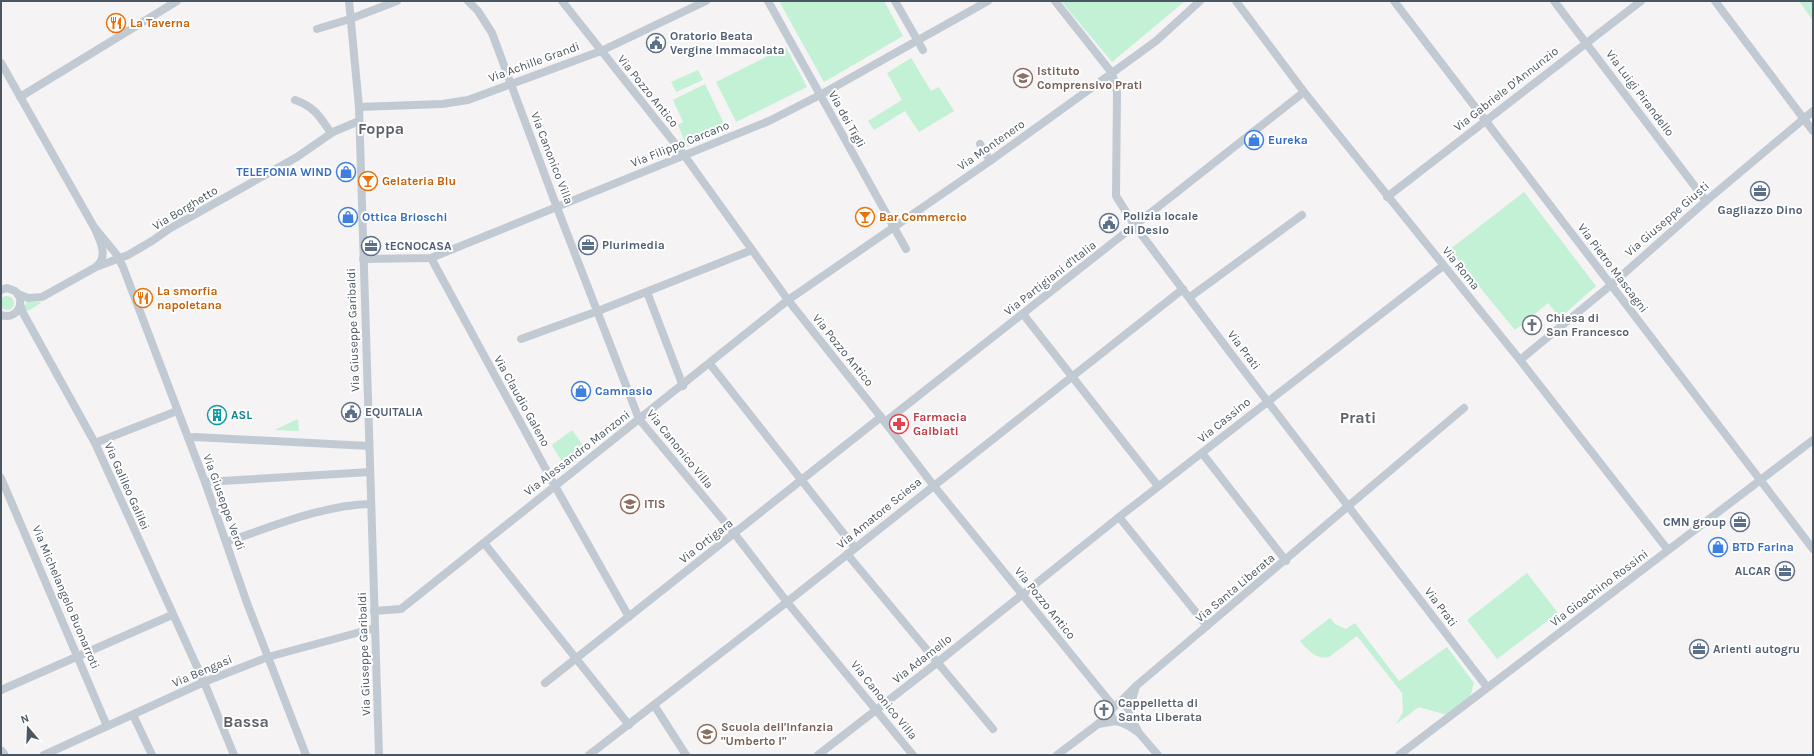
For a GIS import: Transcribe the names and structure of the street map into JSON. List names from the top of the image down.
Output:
{
  "streets": {
    "street": [
      "Via Achille Grandi",
      "Via Gabriele D'Annunzio",
      "Via Pozzo Antico",
      "Via Luigi Pirandello",
      "Via dei Tigli",
      "Via Filippo Carcano",
      "Via Montenero",
      "Via Canonico Villa",
      "Via Borghetto",
      "Via Giuseppe Giusti",
      "Via Roma",
      "Via Pietro Mascagni",
      "Via Partigiani d'Italia",
      "Via Giuseppe Garibaldi",
      "Via Prati",
      "Via Claudio Galeno",
      "Via Cassino",
      "Via Alessandro Manzoni",
      "Via Galileo Galilei",
      "Via Giuseppe Verdi",
      "Via Amatore Sciesa",
      "Via Ortigara",
      "Via Santa Liberata",
      "Via Gioachino Rossini",
      "Via Michelangelo Buonarroti",
      "Via Adamello",
      "Via Bengasi"
    ]
  },
  "crossings": [
    ["Via Achille Grandi", "Via Pozzo Antico"],
    ["Via Achille Grandi", "Via Canonico Villa"],
    ["Via Achille Grandi", "Via Giuseppe Garibaldi"],
    ["Via Gabriele D'Annunzio", "Via Luigi Pirandello"],
    ["Via Gabriele D'Annunzio", "Via Roma"],
    ["Via Gabriele D'Annunzio", "Via Pietro Mascagni"],
    ["Via Pozzo Antico", "Via Filippo Carcano"],
    ["Via Pozzo Antico", "Via Montenero"],
    ["Via Pozzo Antico", "Via Partigiani d'Italia"],
    ["Via Pozzo Antico", "Via Cassino"],
    ["Via Pozzo Antico", "Via Alessandro Manzoni"],
    ["Via Pozzo Antico", "Via Amatore Sciesa"],
    ["Via Pozzo Antico", "Via Ortigara"],
    ["Via Pozzo Antico", "Via Santa Liberata"],
    ["Via Pozzo Antico", "Via Adamello"],
    ["Via Luigi Pirandello", "Via Giuseppe Giusti"],
    ["Via dei Tigli", "Via Filippo Carcano"],
    ["Via dei Tigli", "Via Montenero"],
    ["Via Filippo Carcano", "Via Canonico Villa"],
    ["Via Filippo Carcano", "Via Giuseppe Garibaldi"],
    ["Via Filippo Carcano", "Via Claudio Galeno"],
    ["Via Montenero", "Via Prati"],
    ["Via Montenero", "Via Alessandro Manzoni"],
    ["Via Canonico Villa", "Via Alessandro Manzoni"],
    ["Via Canonico Villa", "Via Amatore Sciesa"],
    ["Via Canonico Villa", "Via Ortigara"],
    ["Via Canonico Villa", "Via Adamello"],
    ["Via Borghetto", "Via Giuseppe Garibaldi"],
    ["Via Borghetto", "Via Giuseppe Verdi"],
    ["Via Giuseppe Giusti", "Via Roma"],
    ["Via Giuseppe Giusti", "Via Pietro Mascagni"],
    ["Via Roma", "Via Partigiani d'Italia"],
    ["Via Roma", "Via Cassino"],
    ["Via Roma", "Via Gioachino Rossini"],
    ["Via Pietro Mascagni", "Via Gioachino Rossini"],
    ["Via Partigiani d'Italia", "Via Prati"],
    ["Via Partigiani d'Italia", "Via Ortigara"],
    ["Via Giuseppe Garibaldi", "Via Alessandro Manzoni"],
    ["Via Giuseppe Garibaldi", "Via Bengasi"],
    ["Via Prati", "Via Cassino"],
    ["Via Prati", "Via Amatore Sciesa"],
    ["Via Prati", "Via Santa Liberata"],
    ["Via Prati", "Via Gioachino Rossini"],
    ["Via Claudio Galeno", "Via Alessandro Manzoni"],
    ["Via Claudio Galeno", "Via Ortigara"],
    ["Via Cassino", "Via Adamello"],
    ["Via Galileo Galilei", "Via Bengasi"],
    ["Via Giuseppe Verdi", "Via Bengasi"],
    ["Via Michelangelo Buonarroti", "Via Bengasi"]
  ],
  "districts": ["Foppa", "Prati", "Bassa"],
  "places": {
    "restaurant": ["La Taverna", "La smorfia napoletana"],
    "public building": ["Oratorio Beata Vergine Immacolata", "Polizia locale di Desio", "EQUITALIA"],
    "school or university": ["Istituto Comprensivo Prati", "ITIS", "Scuola dell'Infanzia \"Umberto I\""],
    "shop": [
      "Eureka",
      "TELEFONIA WIND",
      "Ottica Brioschi",
      "Camnasio",
      "BTD Farina"
    ],
    "bar": ["Gelateria Blu", "Bar Commercio"],
    "office": [
      "Gagliazzo Dino",
      "Plurimedia",
      "tECNOCASA",
      "CMN group",
      "ALCAR",
      "Arienti autogru"
    ],
    "church": ["Chiesa di San Francesco", "Cappelletta di Santa Liberata"],
    "building": ["ASL"],
    "pharmacy": ["Farmacia Galbiati"]
  },
  "north": "top"
}
